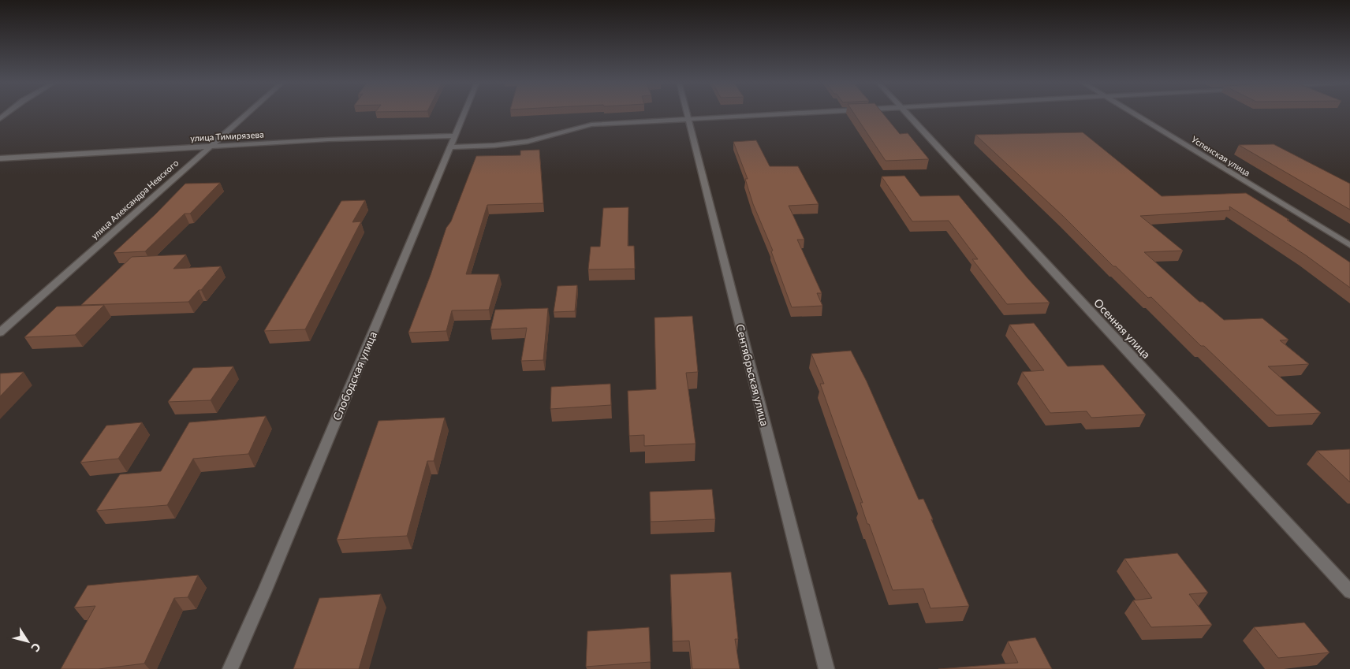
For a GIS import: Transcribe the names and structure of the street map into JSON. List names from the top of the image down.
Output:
{
  "streets": {
    "street": [
      "улица Тимирязева",
      "Успенская улица",
      "улица Александра Невского",
      "Осенняя улица",
      "Сентябрьская улица",
      "Слободская улица"
    ]
  },
  "crossings": [
    ["улица Тимирязева", "улица Александра Невского"],
    ["улица Тимирязева", "Слободская улица"]
  ],
  "north": "bottom right"
}
